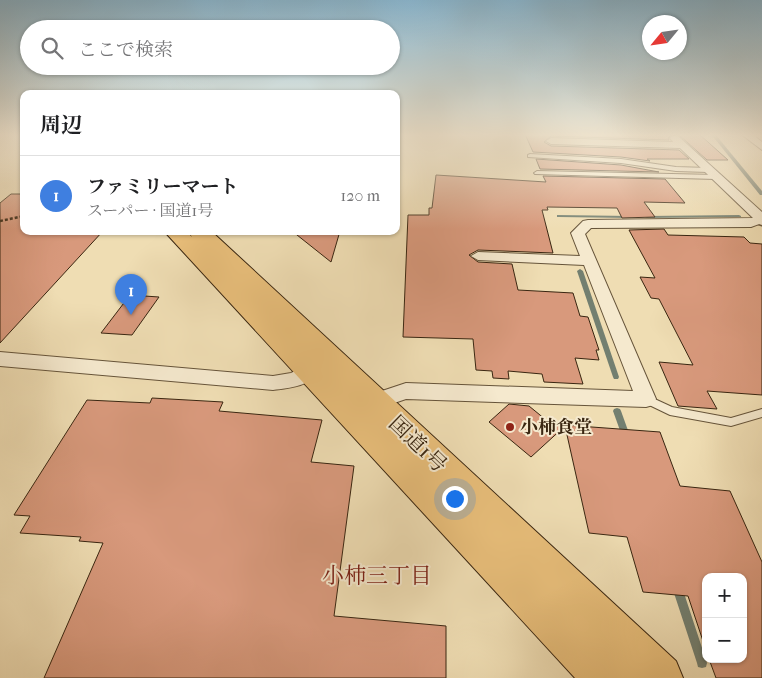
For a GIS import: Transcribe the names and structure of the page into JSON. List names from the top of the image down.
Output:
{
  "streets": {
    "highway": ["国道1号"]
  },
  "districts": ["小柿三丁目"],
  "places": ["小柿食堂"],
  "north": "bottom left",
  "page": {
    "search": "ここで検索",
    "heading": "周辺",
    "list": [
      {
        "mark": "1",
        "name": "ファミリーマート",
        "note": "スーパー · 国道1号",
        "value": "120 m"
      }
    ],
    "pins": "1",
    "map_buttons": ["+", "−"]
  }
}
